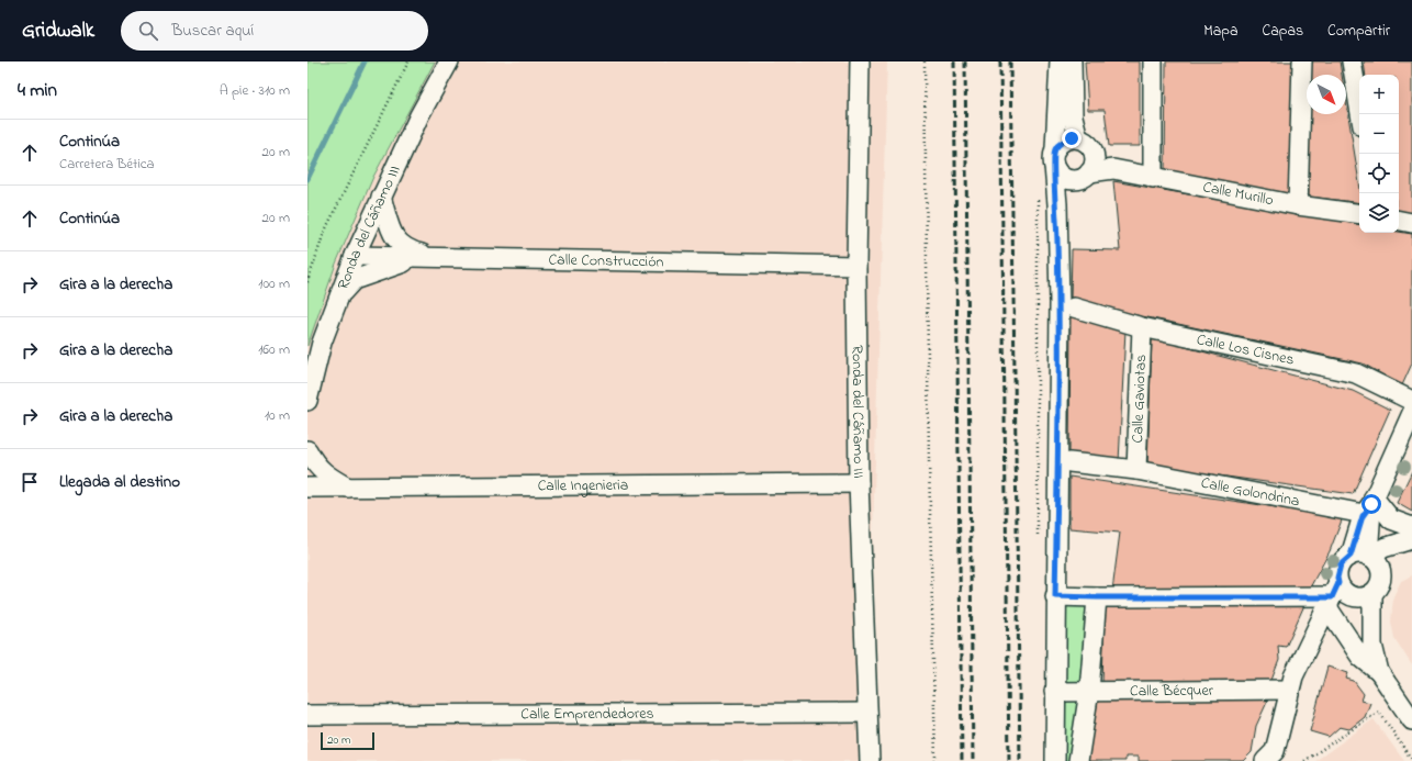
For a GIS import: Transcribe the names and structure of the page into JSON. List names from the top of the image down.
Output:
{
  "streets": {
    "street": [
      "Calle Murillo",
      "Ronda del Cáñamo III",
      "Calle Construcción",
      "Calle Los Cisnes",
      "Calle Gaviotas",
      "Calle Ingenieria",
      "Calle Golondrina",
      "Calle Bécquer",
      "Calle Emprendedores"
    ]
  },
  "crossings": [
    ["Ronda del Cáñamo III", "Calle Construcción"],
    ["Ronda del Cáñamo III", "Calle Ingenieria"],
    ["Ronda del Cáñamo III", "Calle Emprendedores"],
    ["Calle Los Cisnes", "Calle Gaviotas"],
    ["Calle Gaviotas", "Calle Golondrina"]
  ],
  "scale_bar": "20 m",
  "north": "bottom right",
  "page": {
    "header": "Gridwalk",
    "search": "Buscar aquí",
    "nav": ["Mapa", "Capas", "Compartir"],
    "heading": ["4 min", "A pie · 310 m"],
    "map_buttons": ["+", "−"],
    "list": [
      ["Continúa", "Carretera Bética", "20 m"],
      ["Continúa", "20 m"],
      ["Gira a la derecha", "100 m"],
      ["Gira a la derecha", "160 m"],
      ["Gira a la derecha", "10 m"],
      "Llegada al destino"
    ],
    "scale": "20 m"
  }
}
